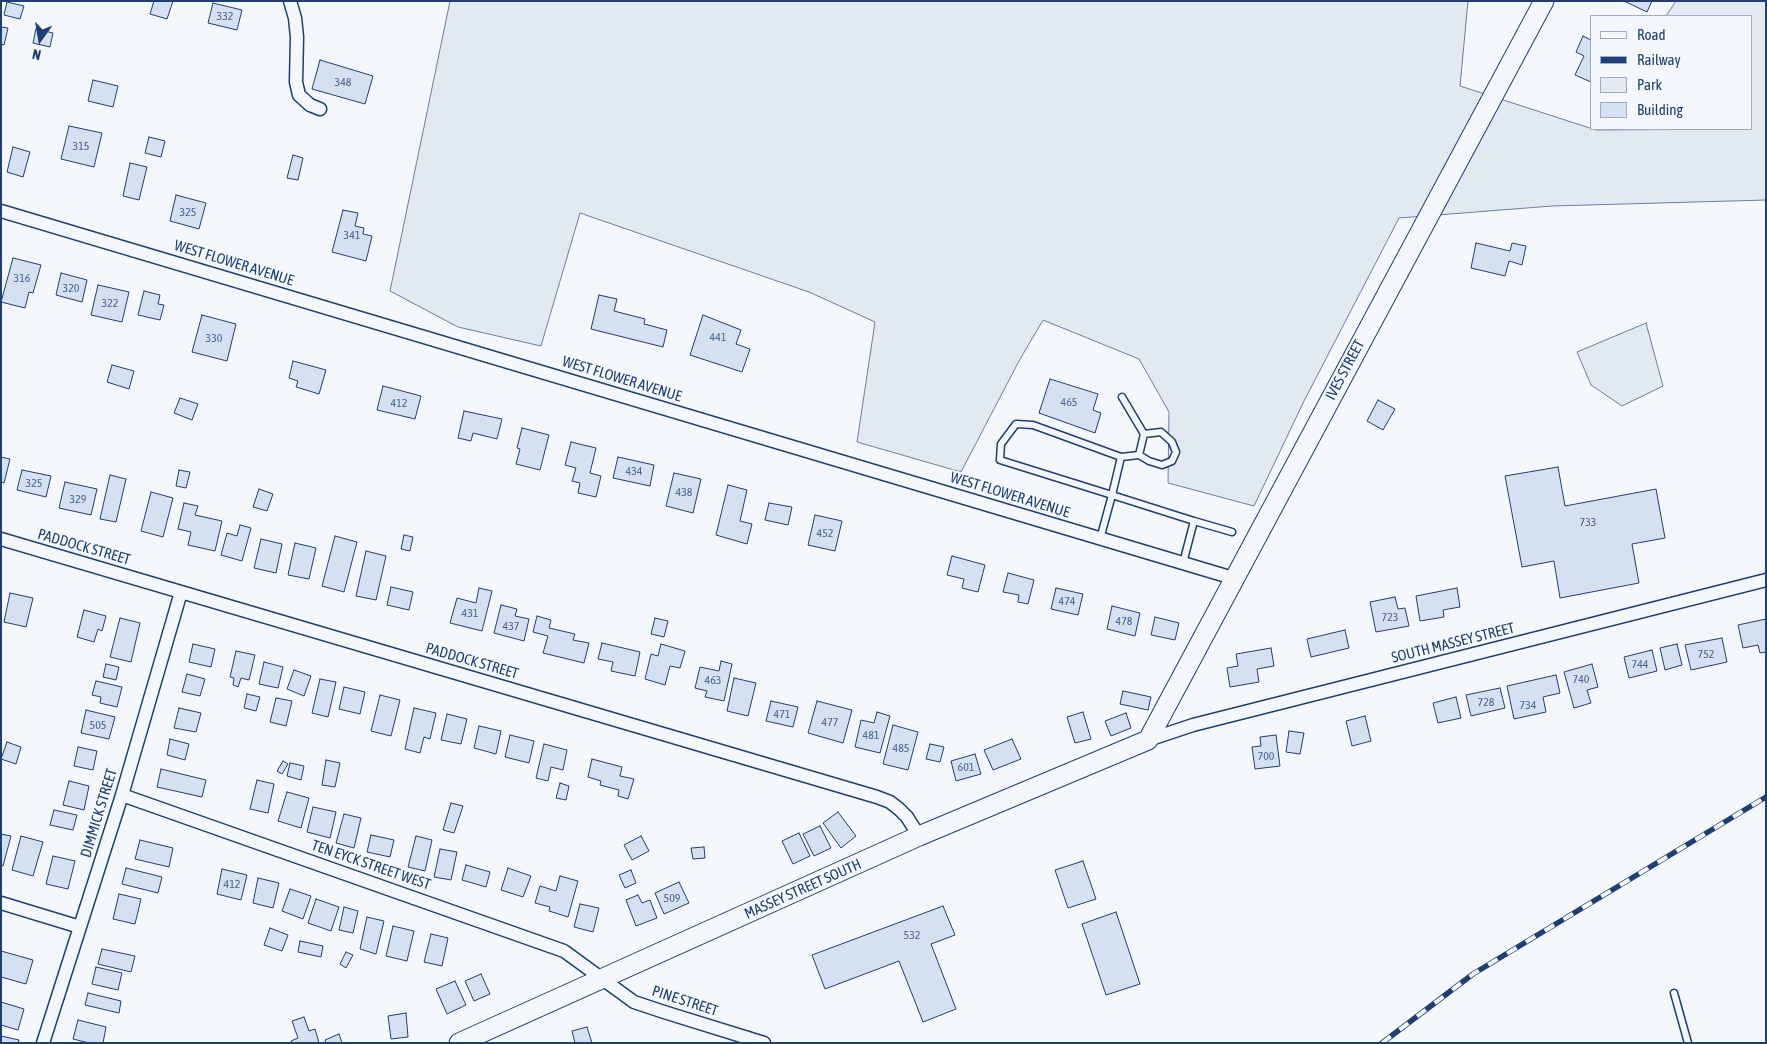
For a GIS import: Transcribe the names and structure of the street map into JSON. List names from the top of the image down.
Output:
{
  "streets": {
    "street": [
      "WEST FLOWER AVENUE",
      "IVES STREET",
      "PADDOCK STREET",
      "SOUTH MASSEY STREET",
      "DIMMICK STREET",
      "TEN EYCK STREET WEST",
      "MASSEY STREET SOUTH",
      "PINE STREET"
    ]
  },
  "crossings": [
    ["WEST FLOWER AVENUE", "IVES STREET"],
    ["IVES STREET", "SOUTH MASSEY STREET"],
    ["IVES STREET", "MASSEY STREET SOUTH"],
    ["PADDOCK STREET", "DIMMICK STREET"],
    ["PADDOCK STREET", "MASSEY STREET SOUTH"],
    ["SOUTH MASSEY STREET", "MASSEY STREET SOUTH"],
    ["DIMMICK STREET", "TEN EYCK STREET WEST"],
    ["TEN EYCK STREET WEST", "MASSEY STREET SOUTH"],
    ["TEN EYCK STREET WEST", "PINE STREET"],
    ["MASSEY STREET SOUTH", "PINE STREET"]
  ],
  "house_numbers": [
    "332",
    "348",
    "315",
    "325",
    "341",
    "316",
    "320",
    "322",
    "441",
    "330",
    "465",
    "412",
    "434",
    "325",
    "438",
    "329",
    "733",
    "452",
    "474",
    "431",
    "723",
    "478",
    "437",
    "752",
    "744",
    "740",
    "463",
    "728",
    "734",
    "471",
    "477",
    "505",
    "481",
    "485",
    "700",
    "601",
    "412",
    "509",
    "532"
  ],
  "legend": [
    "Road",
    "Railway",
    "Park",
    "Building"
  ],
  "north": "bottom"
}
